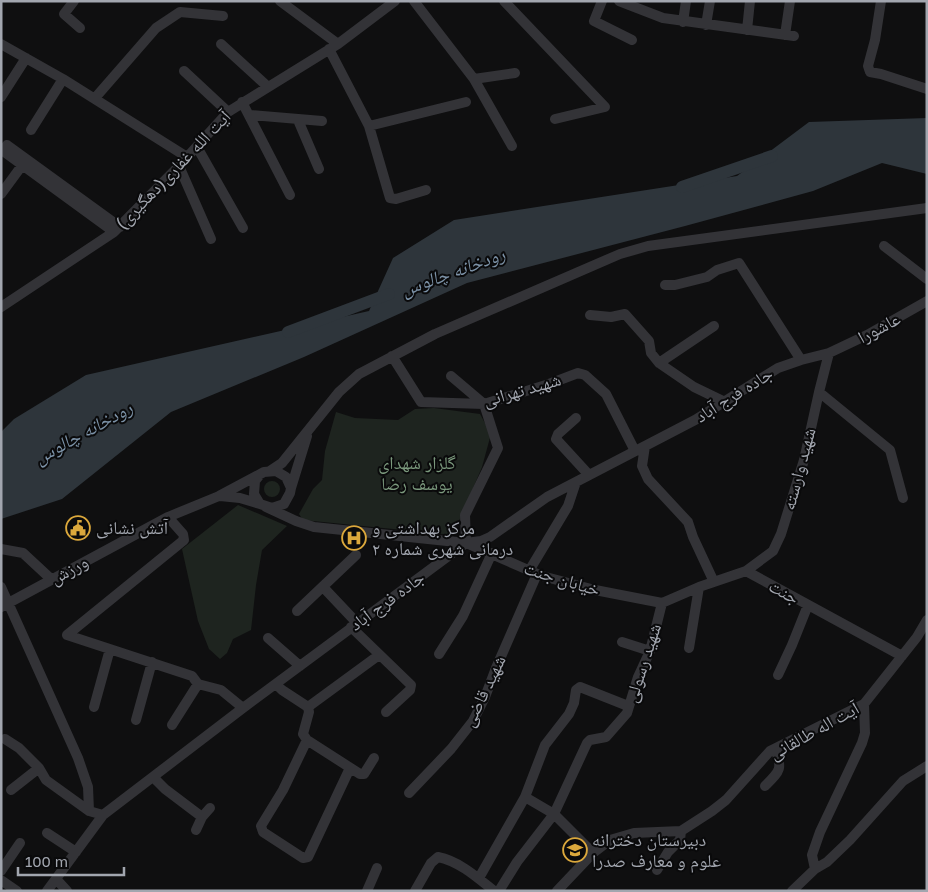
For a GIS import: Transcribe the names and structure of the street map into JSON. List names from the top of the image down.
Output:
{
  "streets": {
    "street": [
      "آیت الله غفاری(دهگیری)",
      "عاشورا",
      "شهید تهرانی",
      "جاده فرج آباد",
      "شهید وارسته",
      "ورزش",
      "خیابان جنت",
      "جنت",
      "شهید رسولی",
      "شهید قاضی",
      "آیت اله طالقانی"
    ]
  },
  "crossings": [
    ["عاشورا", "جاده فرج آباد"],
    ["عاشورا", "شهید وارسته"],
    ["شهید تهرانی", "جاده فرج آباد"],
    ["جاده فرج آباد", "شهید وارسته"],
    ["جاده فرج آباد", "خیابان جنت"],
    ["جاده فرج آباد", "شهید قاضی"],
    ["شهید وارسته", "جنت"],
    ["خیابان جنت", "شهید رسولی"],
    ["خیابان جنت", "شهید قاضی"],
    ["جنت", "آیت اله طالقانی"]
  ],
  "water": ["رودخانه چالوس"],
  "parks": ["گلزار شهدای یوسف رضا"],
  "places": {
    "public building": ["آتش نشانی"],
    "hospital": ["مرکز بهداشتی و درمانی شهری شماره ۲"],
    "school or university": ["دبیرستان دخترانه علوم و معارف صدرا"]
  },
  "scale_bar": "100 m"
}
